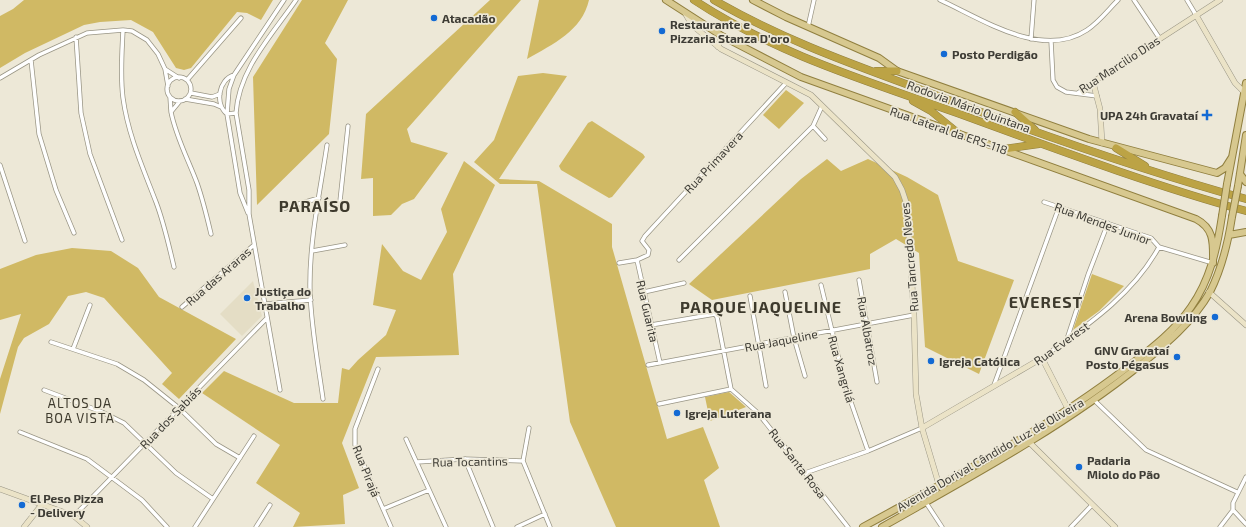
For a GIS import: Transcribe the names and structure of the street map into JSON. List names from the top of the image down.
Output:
{
  "streets": {
    "highway": ["Rodovia Mário Quintana"],
    "main road": [
      "Rua Marcilio Dias",
      "Rua Lateral da ERS-118",
      "Rua Tancredo Neves",
      "Rua Everest",
      "Avenida Dorival Cândido Luz de Oliveira"
    ],
    "street": [
      "Rua Primavera",
      "Rua Mendes Junior",
      "Rua das Araras",
      "Rua Guarita",
      "Rua Albatroz",
      "Rua Jaqueline",
      "Rua Xangrilá",
      "Rua dos Sabiás",
      "Rua Tocantins",
      "Rua Santa Rosa",
      "Rua Pirajá"
    ]
  },
  "crossings": [
    ["Rua Lateral da ERS-118", "Rua Mendes Junior"],
    ["Rua Lateral da ERS-118", "Rua Tancredo Neves"],
    ["Rua Lateral da ERS-118", "Avenida Dorival Cândido Luz de Oliveira"],
    ["Rua Primavera", "Rua Tancredo Neves"],
    ["Rua Primavera", "Rua Guarita"],
    ["Rua Mendes Junior", "Rua Everest"],
    ["Rua Mendes Junior", "Avenida Dorival Cândido Luz de Oliveira"],
    ["Rua Tancredo Neves", "Rua Jaqueline"],
    ["Rua Tancredo Neves", "Rua Everest"],
    ["Rua Tancredo Neves", "Avenida Dorival Cândido Luz de Oliveira"],
    ["Rua Guarita", "Rua Jaqueline"],
    ["Rua Albatroz", "Rua Jaqueline"],
    ["Rua Jaqueline", "Rua Xangrilá"]
  ],
  "districts": [
    "PARAÍSO",
    "EVEREST",
    "PARQUE JAQUELINE",
    "ALTOS DA BOA VISTA"
  ],
  "places": {
    "other": [
      "Atacadão",
      "Restaurante e Pizzaria Stanza D'oro",
      "Posto Perdigão",
      "Justiça do Trabalho",
      "Arena Bowling",
      "GNV Gravataí Posto Pégasus",
      "Igreja Católica",
      "Igreja Luterana",
      "Padaria Miolo do Pão",
      "El Peso Pizza - Delivery"
    ],
    "health": ["UPA 24h Gravataí"]
  }
}
